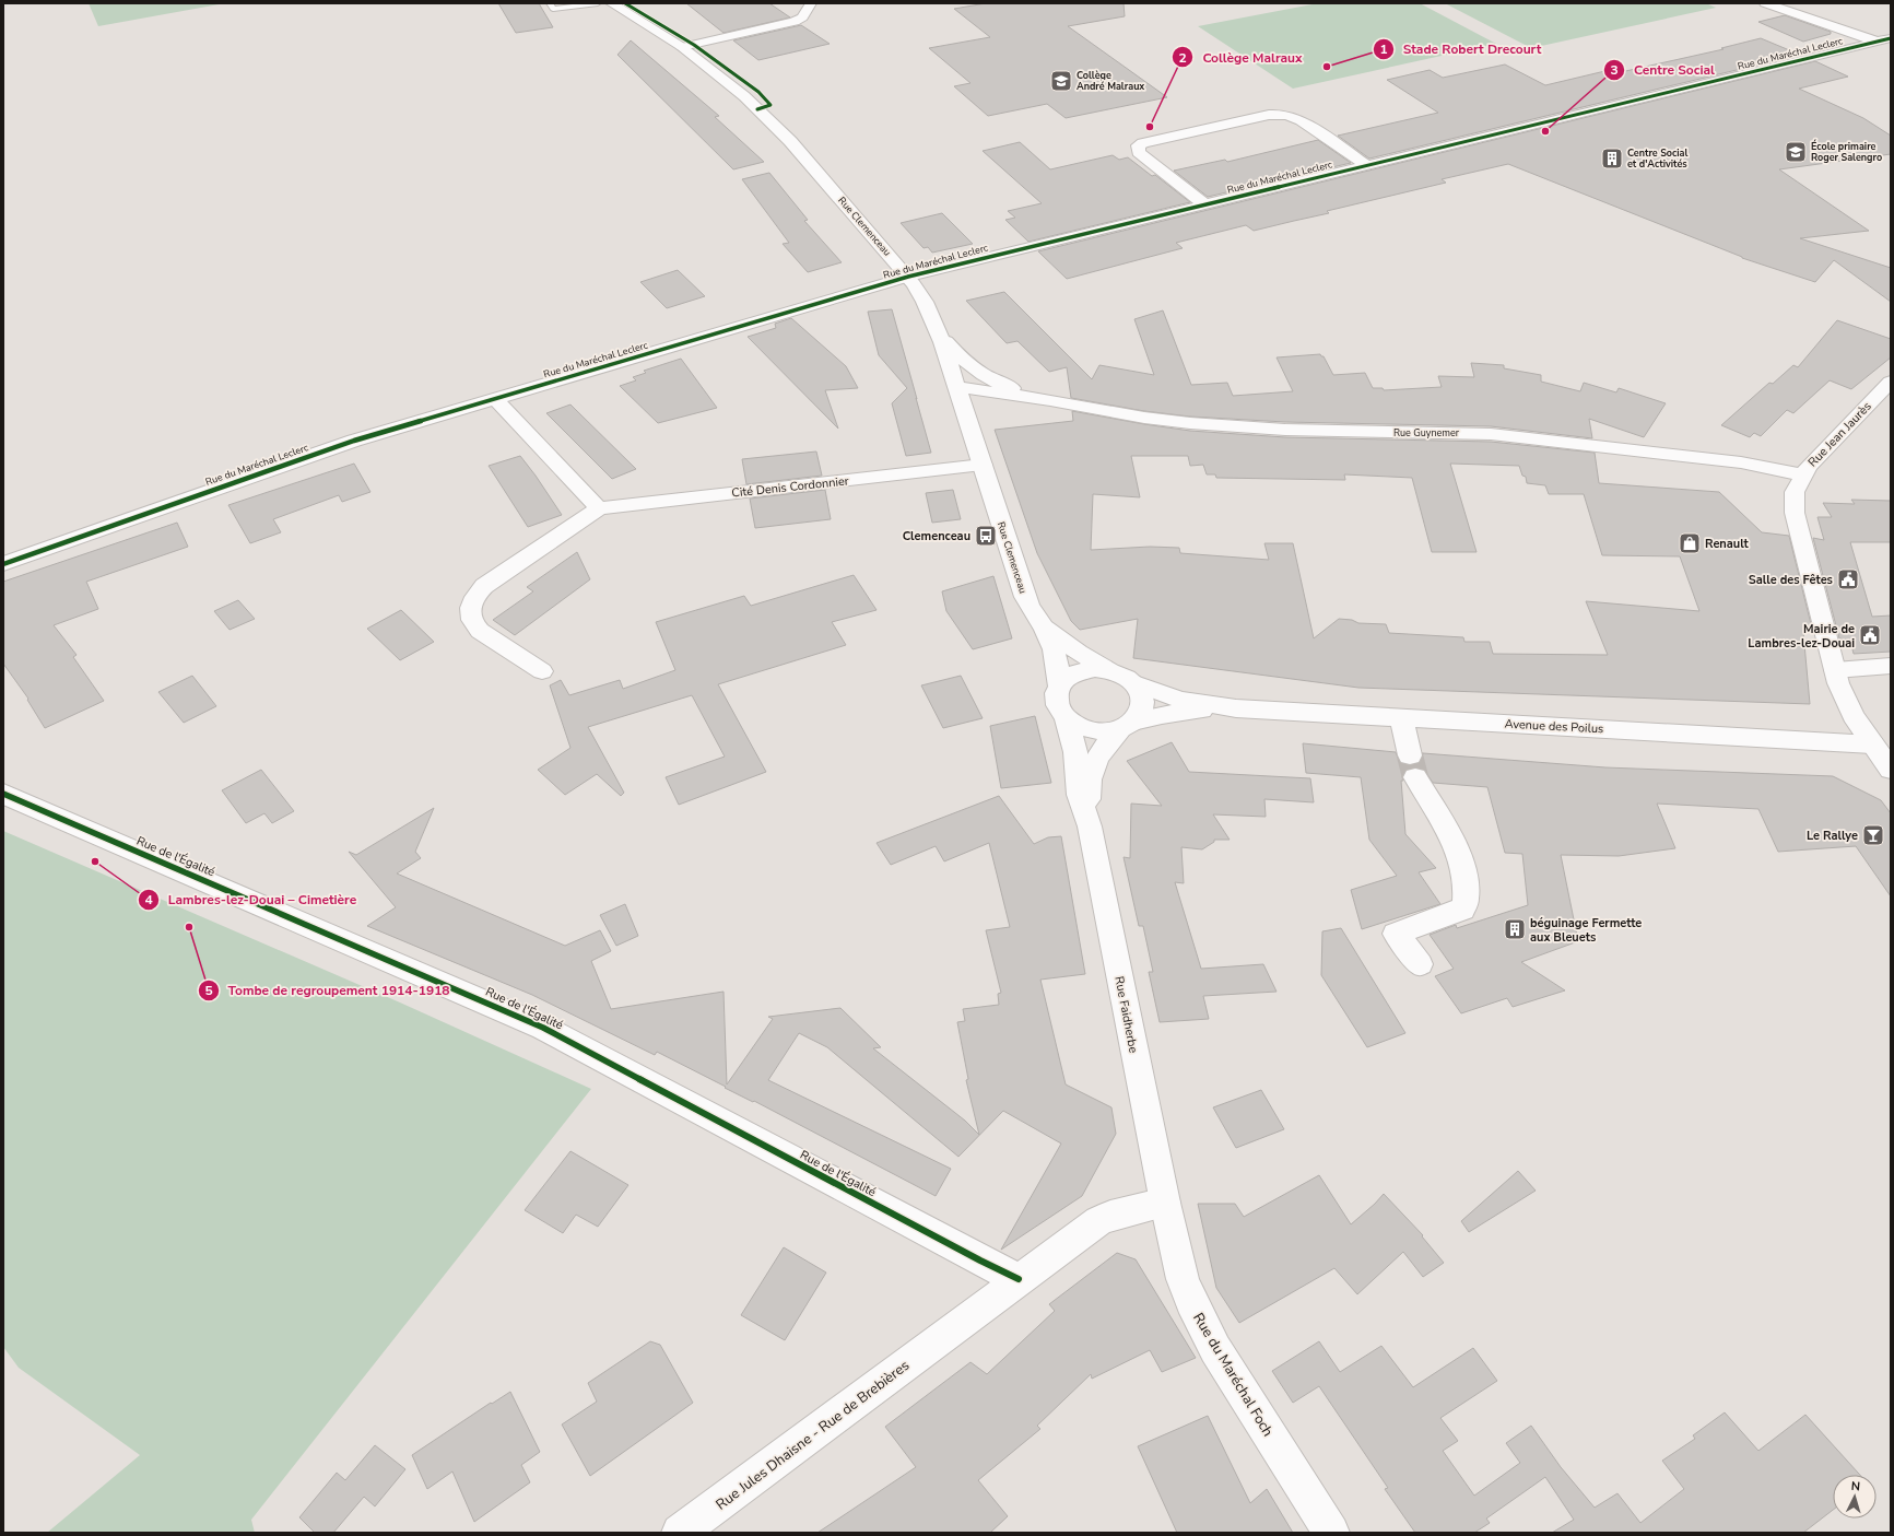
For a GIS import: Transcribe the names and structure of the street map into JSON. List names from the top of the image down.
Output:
{
  "streets": {
    "street": [
      "Rue du Maréchal Leclerc",
      "Rue Clemenceau",
      "Rue Guynemer",
      "Rue Jean Jaurès",
      "Cité Denis Cordonnier",
      "Avenue des Poilus",
      "Rue de l'Égalité",
      "Rue Faidherbe",
      "Rue du Maréchal Foch",
      "Rue Jules Dhaisne - Rue de Brebières"
    ]
  },
  "crossings": [
    ["Rue du Maréchal Leclerc", "Rue Clemenceau"],
    ["Rue Clemenceau", "Rue Guynemer"],
    ["Rue Clemenceau", "Cité Denis Cordonnier"],
    ["Rue Clemenceau", "Avenue des Poilus"],
    ["Rue Clemenceau", "Rue Faidherbe"],
    ["Rue Guynemer", "Rue Jean Jaurès"],
    ["Rue Jean Jaurès", "Avenue des Poilus"],
    ["Avenue des Poilus", "Rue Faidherbe"],
    ["Rue de l'Égalité", "Rue Jules Dhaisne - Rue de Brebières"],
    ["Rue Faidherbe", "Rue du Maréchal Foch"],
    ["Rue Faidherbe", "Rue Jules Dhaisne - Rue de Brebières"],
    ["Rue du Maréchal Foch", "Rue Jules Dhaisne - Rue de Brebières"]
  ],
  "places": {
    "other": [
      "Stade Robert Drecourt",
      "Collège Malraux",
      "Centre Social",
      "Lambres-lez-Douai – Cimetière",
      "Tombe de regroupement 1914-1918"
    ],
    "school or university": ["Collège André Malraux", "École primaire Roger Salengro"],
    "building": ["Centre Social et d'Activités", "béguinage Fermette aux Bleuets"],
    "bus stop": ["Clemenceau"],
    "shop": ["Renault"],
    "public building": ["Salle des Fêtes", "Mairie de Lambres-lez-Douai"],
    "bar": ["Le Rallye"]
  },
  "north": "top"
}
